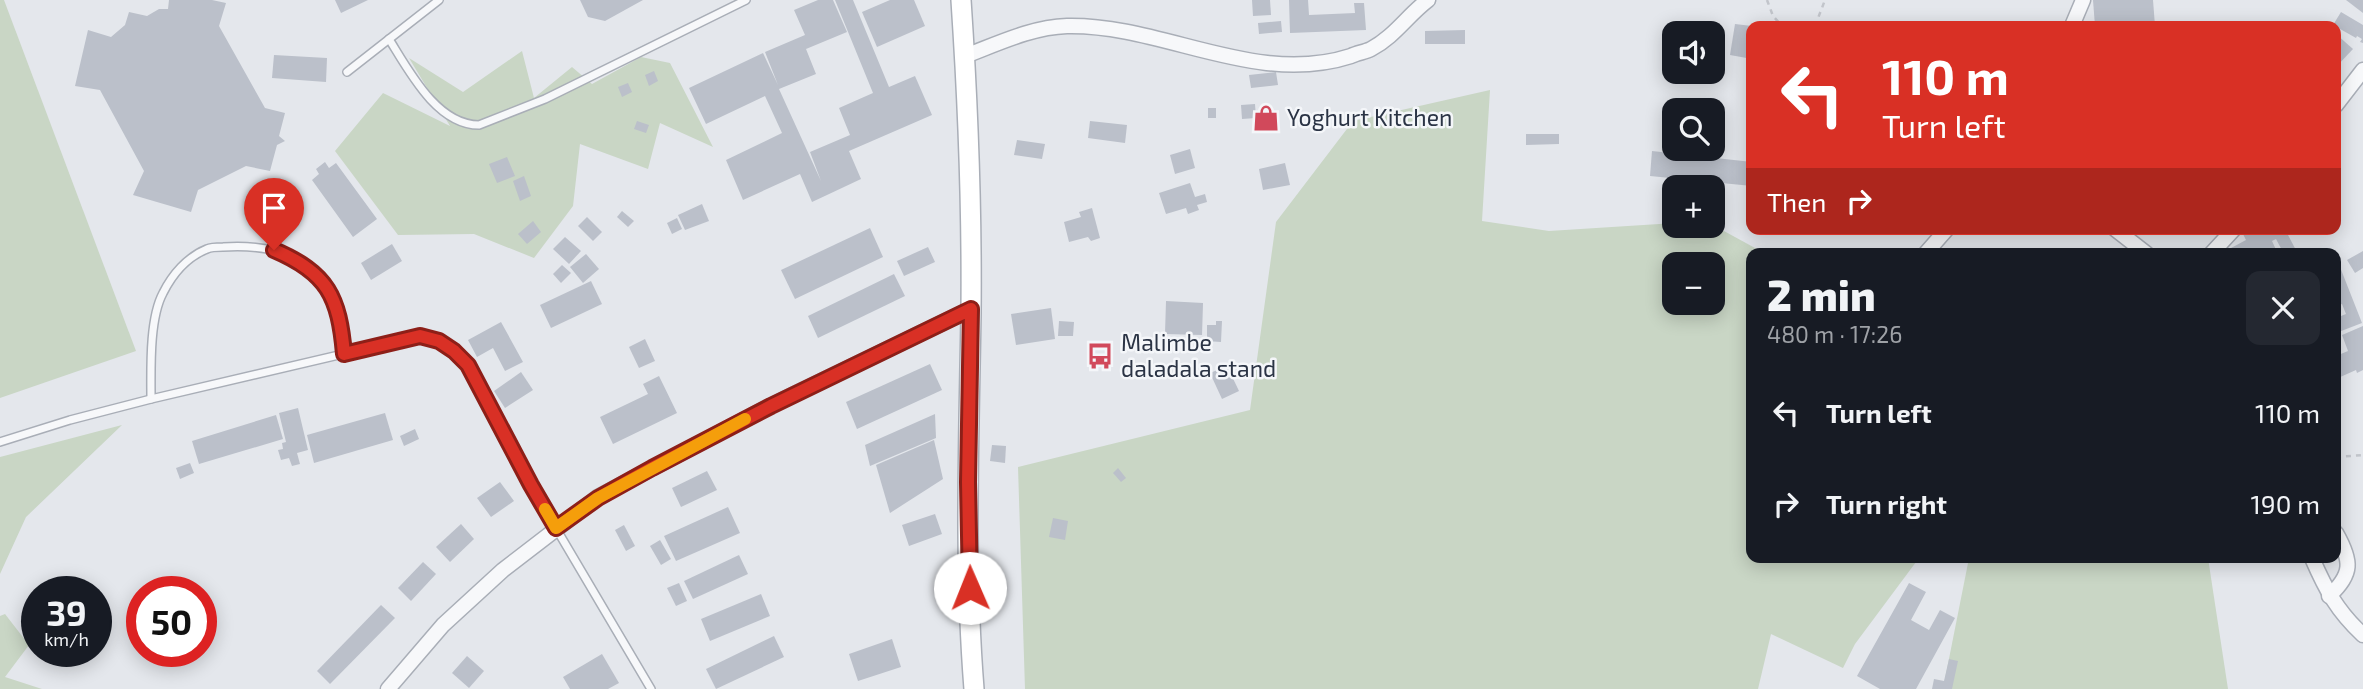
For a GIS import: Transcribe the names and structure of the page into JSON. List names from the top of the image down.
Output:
{
  "places": {
    "shop": ["Yoghurt Kitchen"],
    "bus stop": ["Malimbe daladala stand"]
  },
  "page": {
    "map_buttons": ["+", "−"],
    "turn": ["110 m", "Turn left"],
    "then": "Then",
    "heading": ["2 min", "480 m · 17:26"],
    "list": [
      {
        "name": "Turn left",
        "value": "110 m"
      },
      {
        "name": "Turn right",
        "value": "190 m"
      }
    ],
    "speed": "39 km/h",
    "limit": "50"
  }
}
